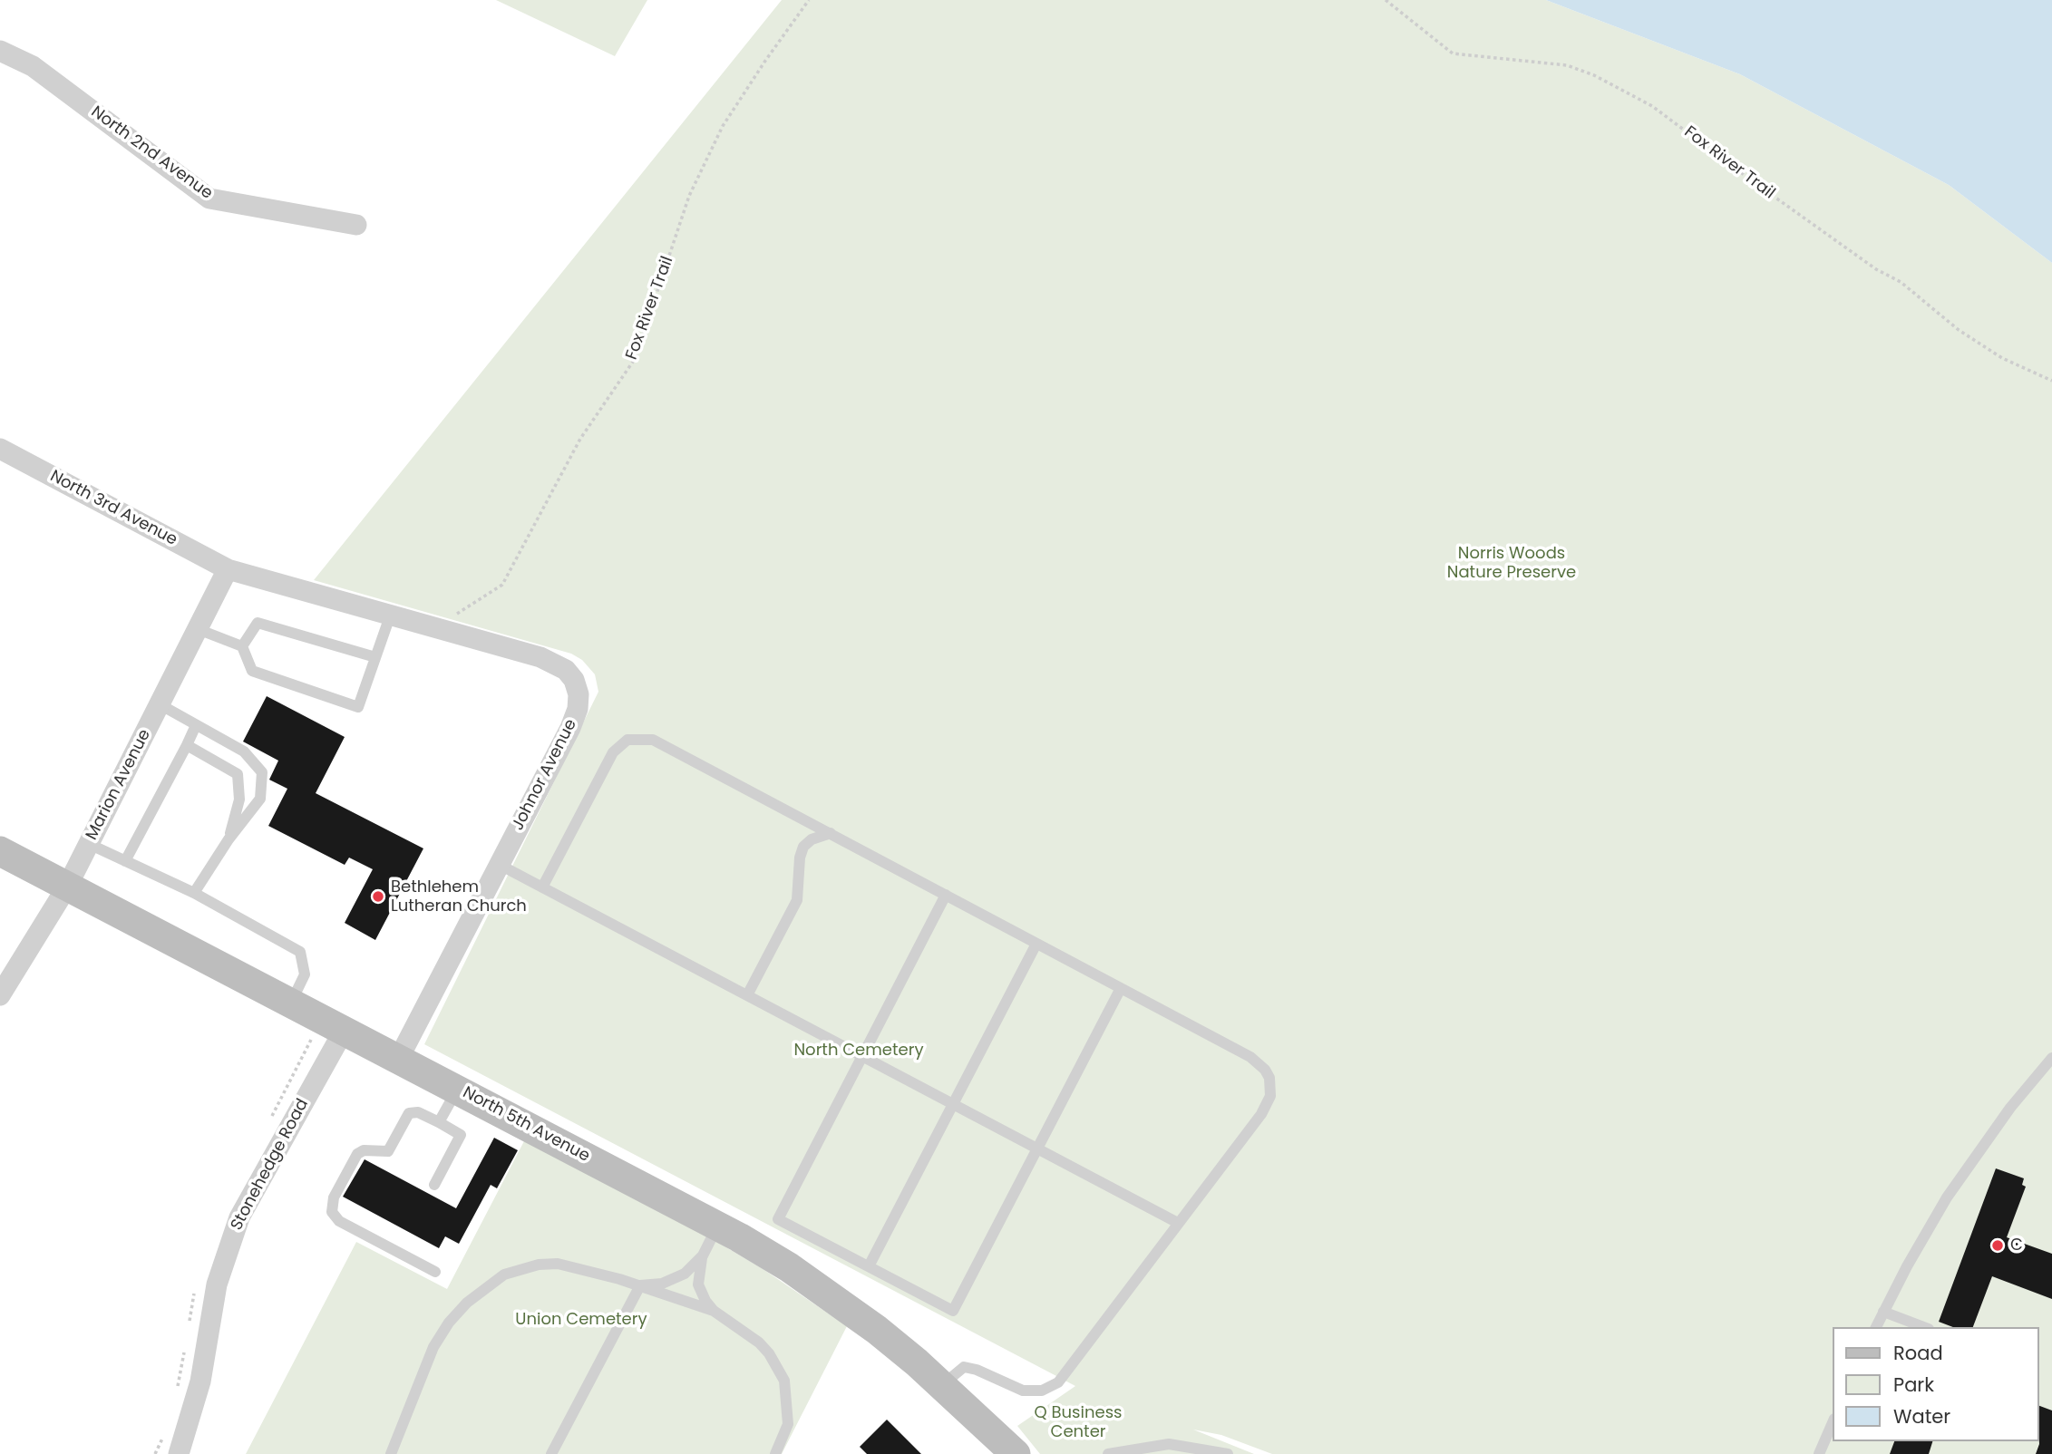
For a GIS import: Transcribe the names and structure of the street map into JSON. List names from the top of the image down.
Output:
{
  "streets": {
    "main road": ["North 5th Avenue"],
    "street": [
      "North 2nd Avenue",
      "North 3rd Avenue",
      "Johnor Avenue",
      "Marion Avenue",
      "Stonehedge Road"
    ],
    "path": ["Fox River Trail"]
  },
  "crossings": [
    ["Fox River Trail", "Johnor Avenue"],
    ["North 3rd Avenue", "Johnor Avenue"],
    ["North 3rd Avenue", "Marion Avenue"],
    ["Johnor Avenue", "Marion Avenue"],
    ["Johnor Avenue", "North 5th Avenue"],
    ["Marion Avenue", "North 5th Avenue"],
    ["North 5th Avenue", "Stonehedge Road"]
  ],
  "parks": [
    "Norris Woods Nature Preserve",
    "North Cemetery",
    "Union Cemetery",
    "Q Business Center"
  ],
  "places": ["Bethlehem Lutheran Church", "C"],
  "legend": ["Road", "Park", "Water"]
}
